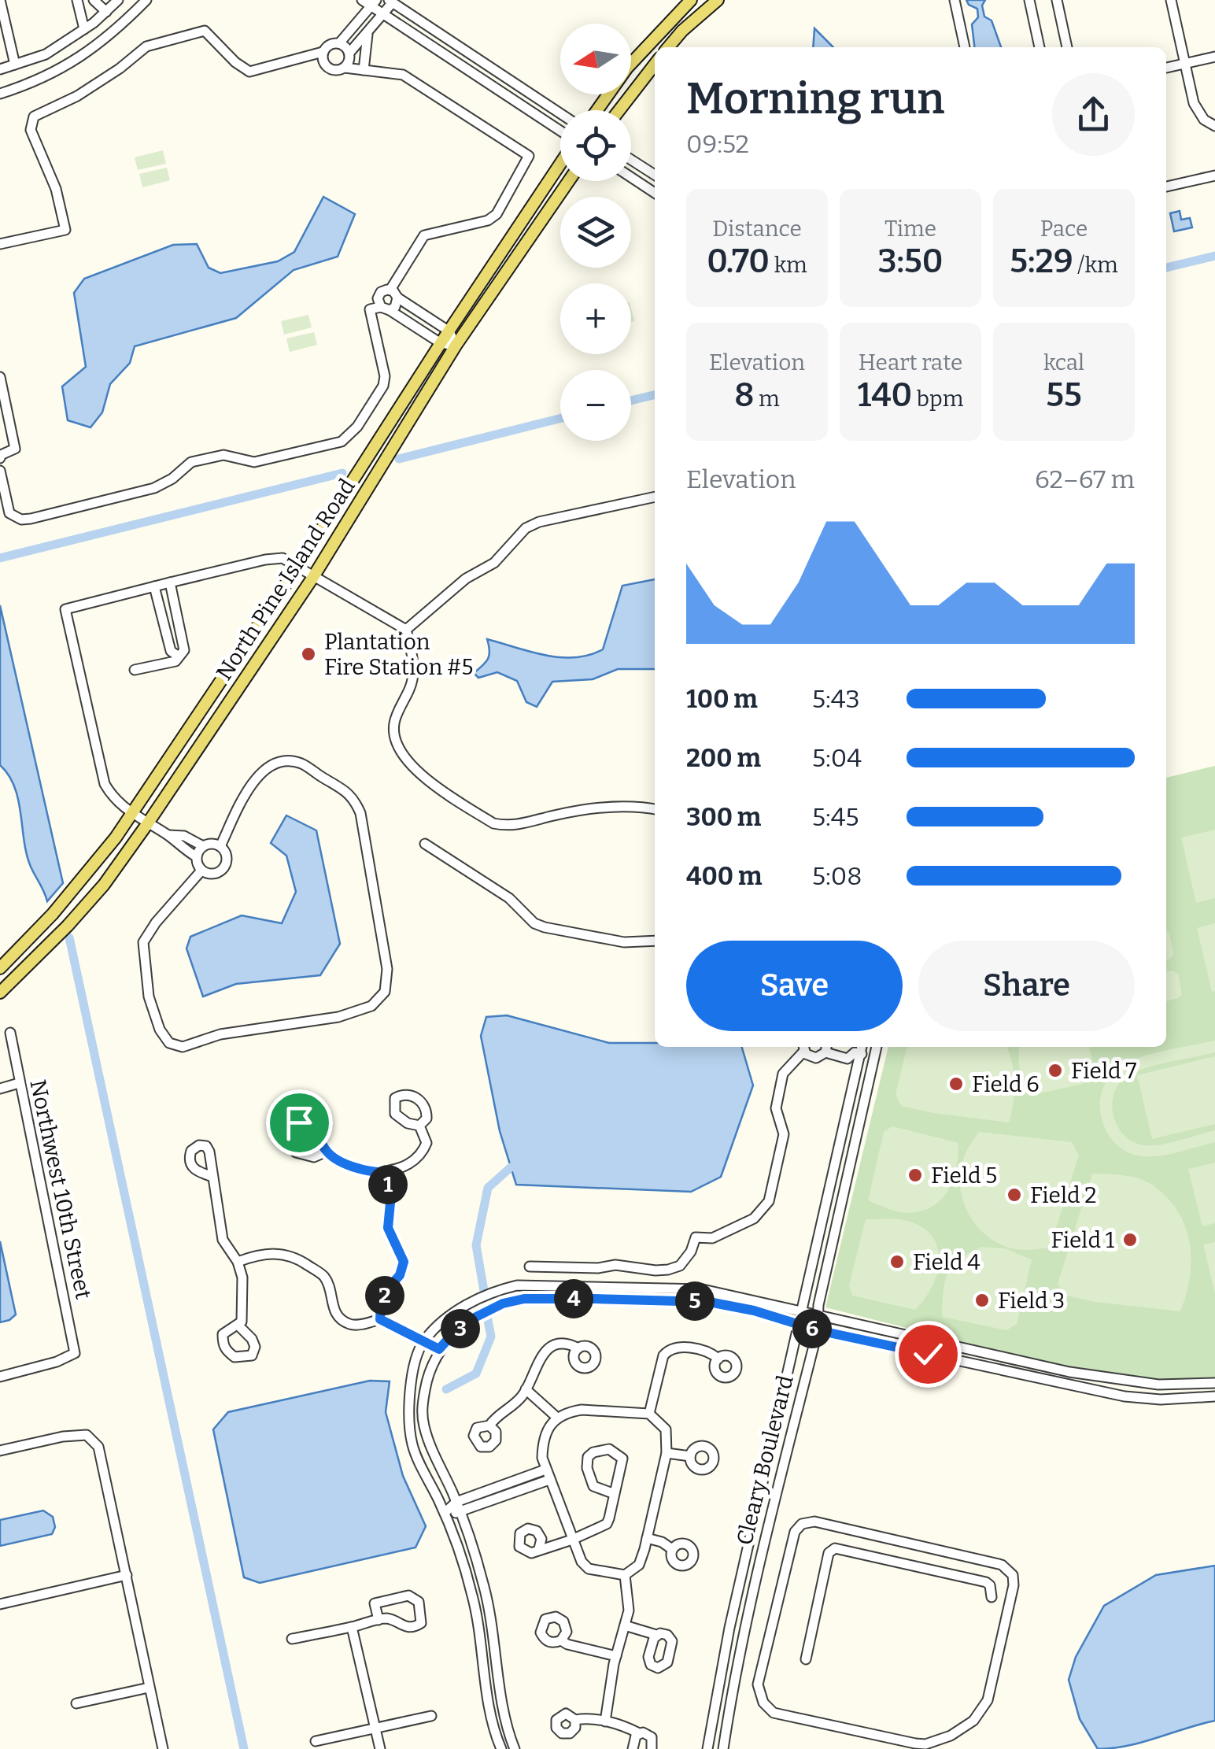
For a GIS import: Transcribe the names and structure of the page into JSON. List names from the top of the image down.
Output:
{
  "streets": {
    "main road": ["North Pine Island Road"],
    "street": ["Northwest 10th Street", "Cleary Boulevard"]
  },
  "places": [
    "Plantation Fire Station #5",
    "Field 7",
    "Field 6",
    "Field 5",
    "Field 2",
    "Field 1",
    "Field 4",
    "Field 3"
  ],
  "north": "left",
  "page": {
    "map_buttons": ["+", "−"],
    "heading": ["Morning run", "09:52"],
    "stats": [
      ["Distance", "0.70 km"],
      ["Time", "3:50"],
      ["Pace", "5:29 /km"],
      ["Elevation", "8 m"],
      ["Heart rate", "140 bpm"],
      ["kcal", "55"]
    ],
    "chart": ["Elevation", "62–67 m"],
    "list": [
      {
        "name": "100 m",
        "note": "5:43"
      },
      {
        "name": "200 m",
        "note": "5:04"
      },
      {
        "name": "300 m",
        "note": "5:45"
      },
      {
        "name": "400 m",
        "note": "5:08"
      }
    ],
    "buttons": ["Save", "Share"],
    "pins": [
      "1",
      "2",
      "4",
      "5",
      "3",
      "6"
    ]
  }
}
